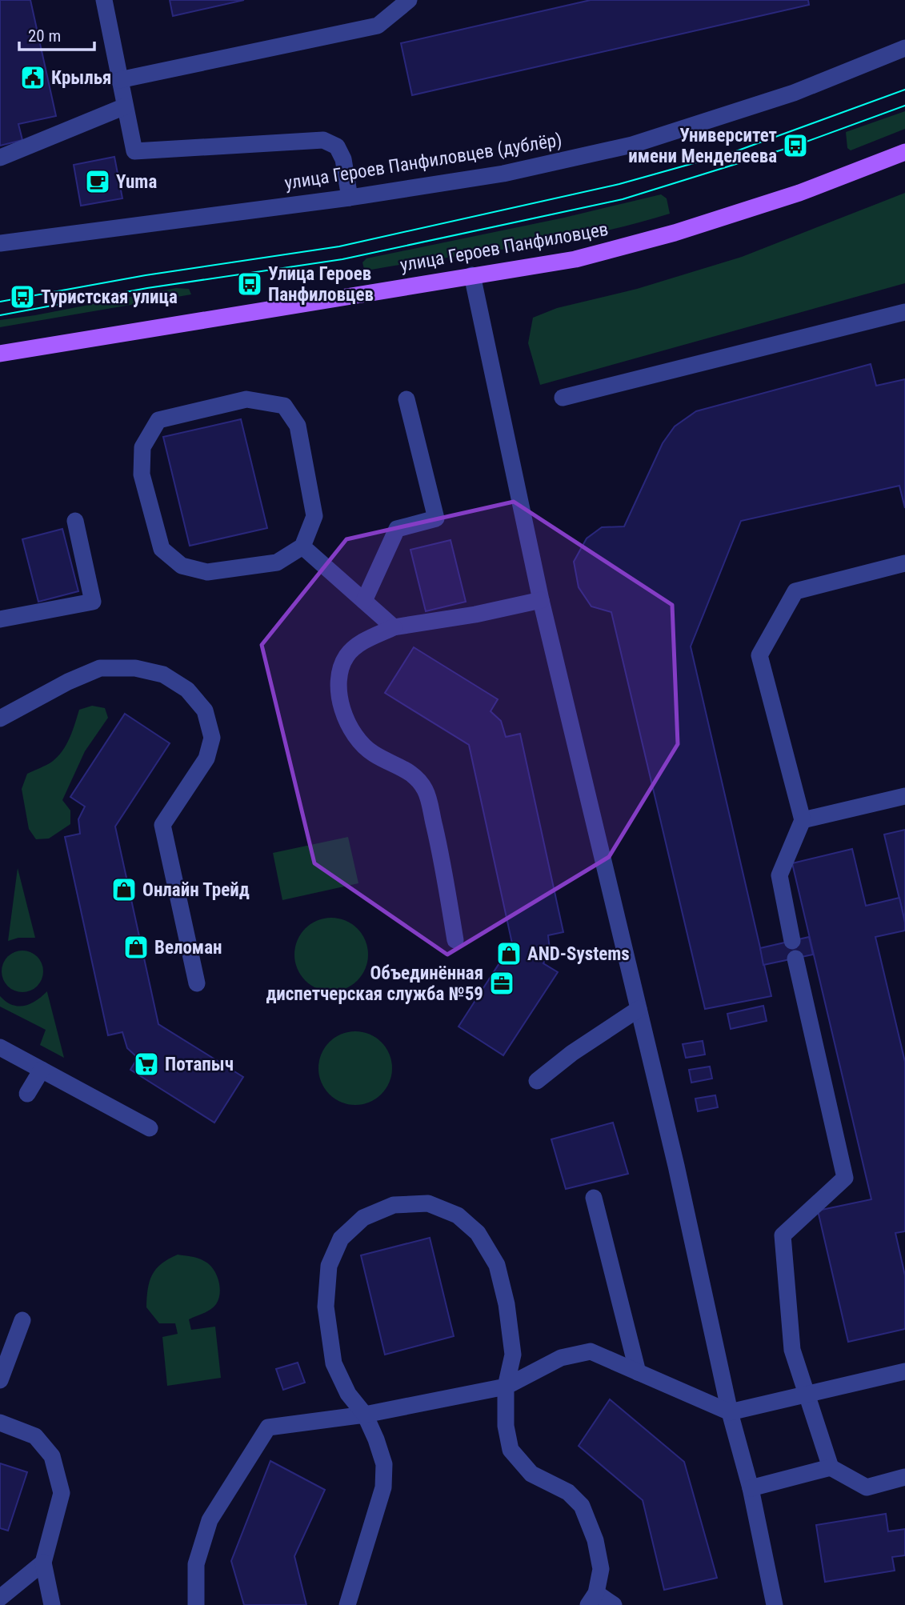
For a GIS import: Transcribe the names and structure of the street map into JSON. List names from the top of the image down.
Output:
{
  "streets": {
    "main road": ["улица Героев Панфиловцев"],
    "street": ["улица Героев Панфиловцев (дублёр)"]
  },
  "places": {
    "public building": ["Крылья"],
    "bus stop": ["Университет имени Менделеева", "Улица Героев Панфиловцев", "Туристская улица"],
    "cafe": ["Yuma"],
    "shop": ["Онлайн Трейд", "Веломан", "AND-Systems"],
    "office": ["Объединённая диспетчерская служба №59"],
    "supermarket": ["Потапыч"]
  },
  "scale_bar": "20 m"
}
